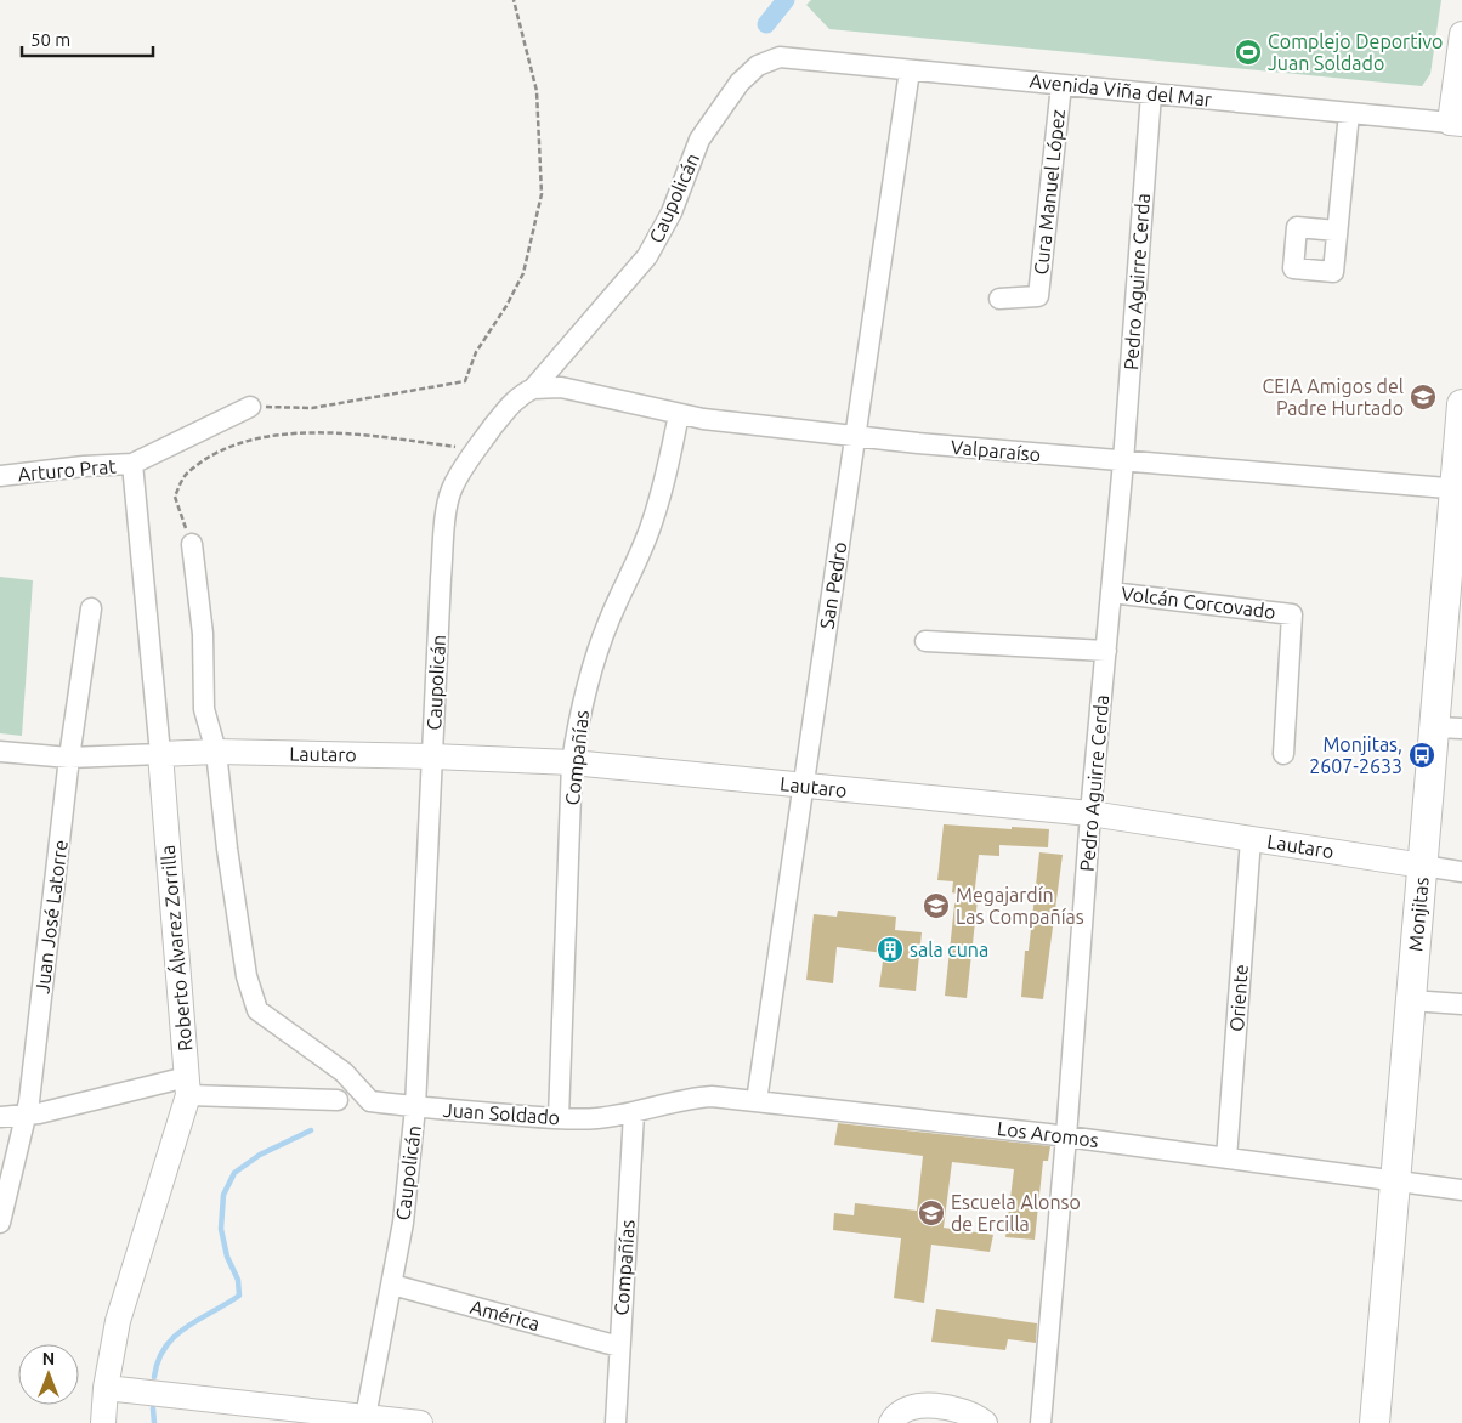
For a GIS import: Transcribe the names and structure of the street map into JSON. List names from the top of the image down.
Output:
{
  "streets": {
    "main road": ["Monjitas"],
    "street": [
      "Avenida Viña del Mar",
      "Cura Manuel López",
      "Caupolicán",
      "Pedro Aguirre Cerda",
      "Valparaíso",
      "Arturo Prat",
      "San Pedro",
      "Volcán Corcovado",
      "Lautaro",
      "Compañías",
      "Juan José Latorre",
      "Roberto Álvarez Zorrilla",
      "Oriente",
      "Juan Soldado",
      "Los Aromos",
      "América"
    ]
  },
  "crossings": [
    ["Avenida Viña del Mar", "Cura Manuel López"],
    ["Avenida Viña del Mar", "Caupolicán"],
    ["Avenida Viña del Mar", "Pedro Aguirre Cerda"],
    ["Avenida Viña del Mar", "San Pedro"],
    ["Caupolicán", "Valparaíso"],
    ["Caupolicán", "Lautaro"],
    ["Caupolicán", "Juan Soldado"],
    ["Caupolicán", "América"],
    ["Pedro Aguirre Cerda", "Valparaíso"],
    ["Pedro Aguirre Cerda", "Volcán Corcovado"],
    ["Pedro Aguirre Cerda", "Lautaro"],
    ["Pedro Aguirre Cerda", "Los Aromos"],
    ["Valparaíso", "San Pedro"],
    ["Valparaíso", "Compañías"],
    ["Valparaíso", "Monjitas"],
    ["Arturo Prat", "Roberto Álvarez Zorrilla"],
    ["San Pedro", "Lautaro"],
    ["San Pedro", "Los Aromos"],
    ["Lautaro", "Compañías"],
    ["Lautaro", "Monjitas"],
    ["Lautaro", "Roberto Álvarez Zorrilla"],
    ["Lautaro", "Oriente"],
    ["Lautaro", "Juan Soldado"],
    ["Compañías", "Juan Soldado"],
    ["Compañías", "Los Aromos"],
    ["Compañías", "América"],
    ["Monjitas", "Los Aromos"],
    ["Oriente", "Los Aromos"],
    ["Juan Soldado", "Los Aromos"]
  ],
  "places": {
    "sports": ["Complejo Deportivo Juan Soldado"],
    "school or university": ["CEIA Amigos del Padre Hurtado", "Megajardín Las Compañías", "Escuela Alonso de Ercilla"],
    "bus stop": ["Monjitas, 2607-2633"],
    "building": ["sala cuna"]
  },
  "scale_bar": "50 m",
  "north": "top"
}
